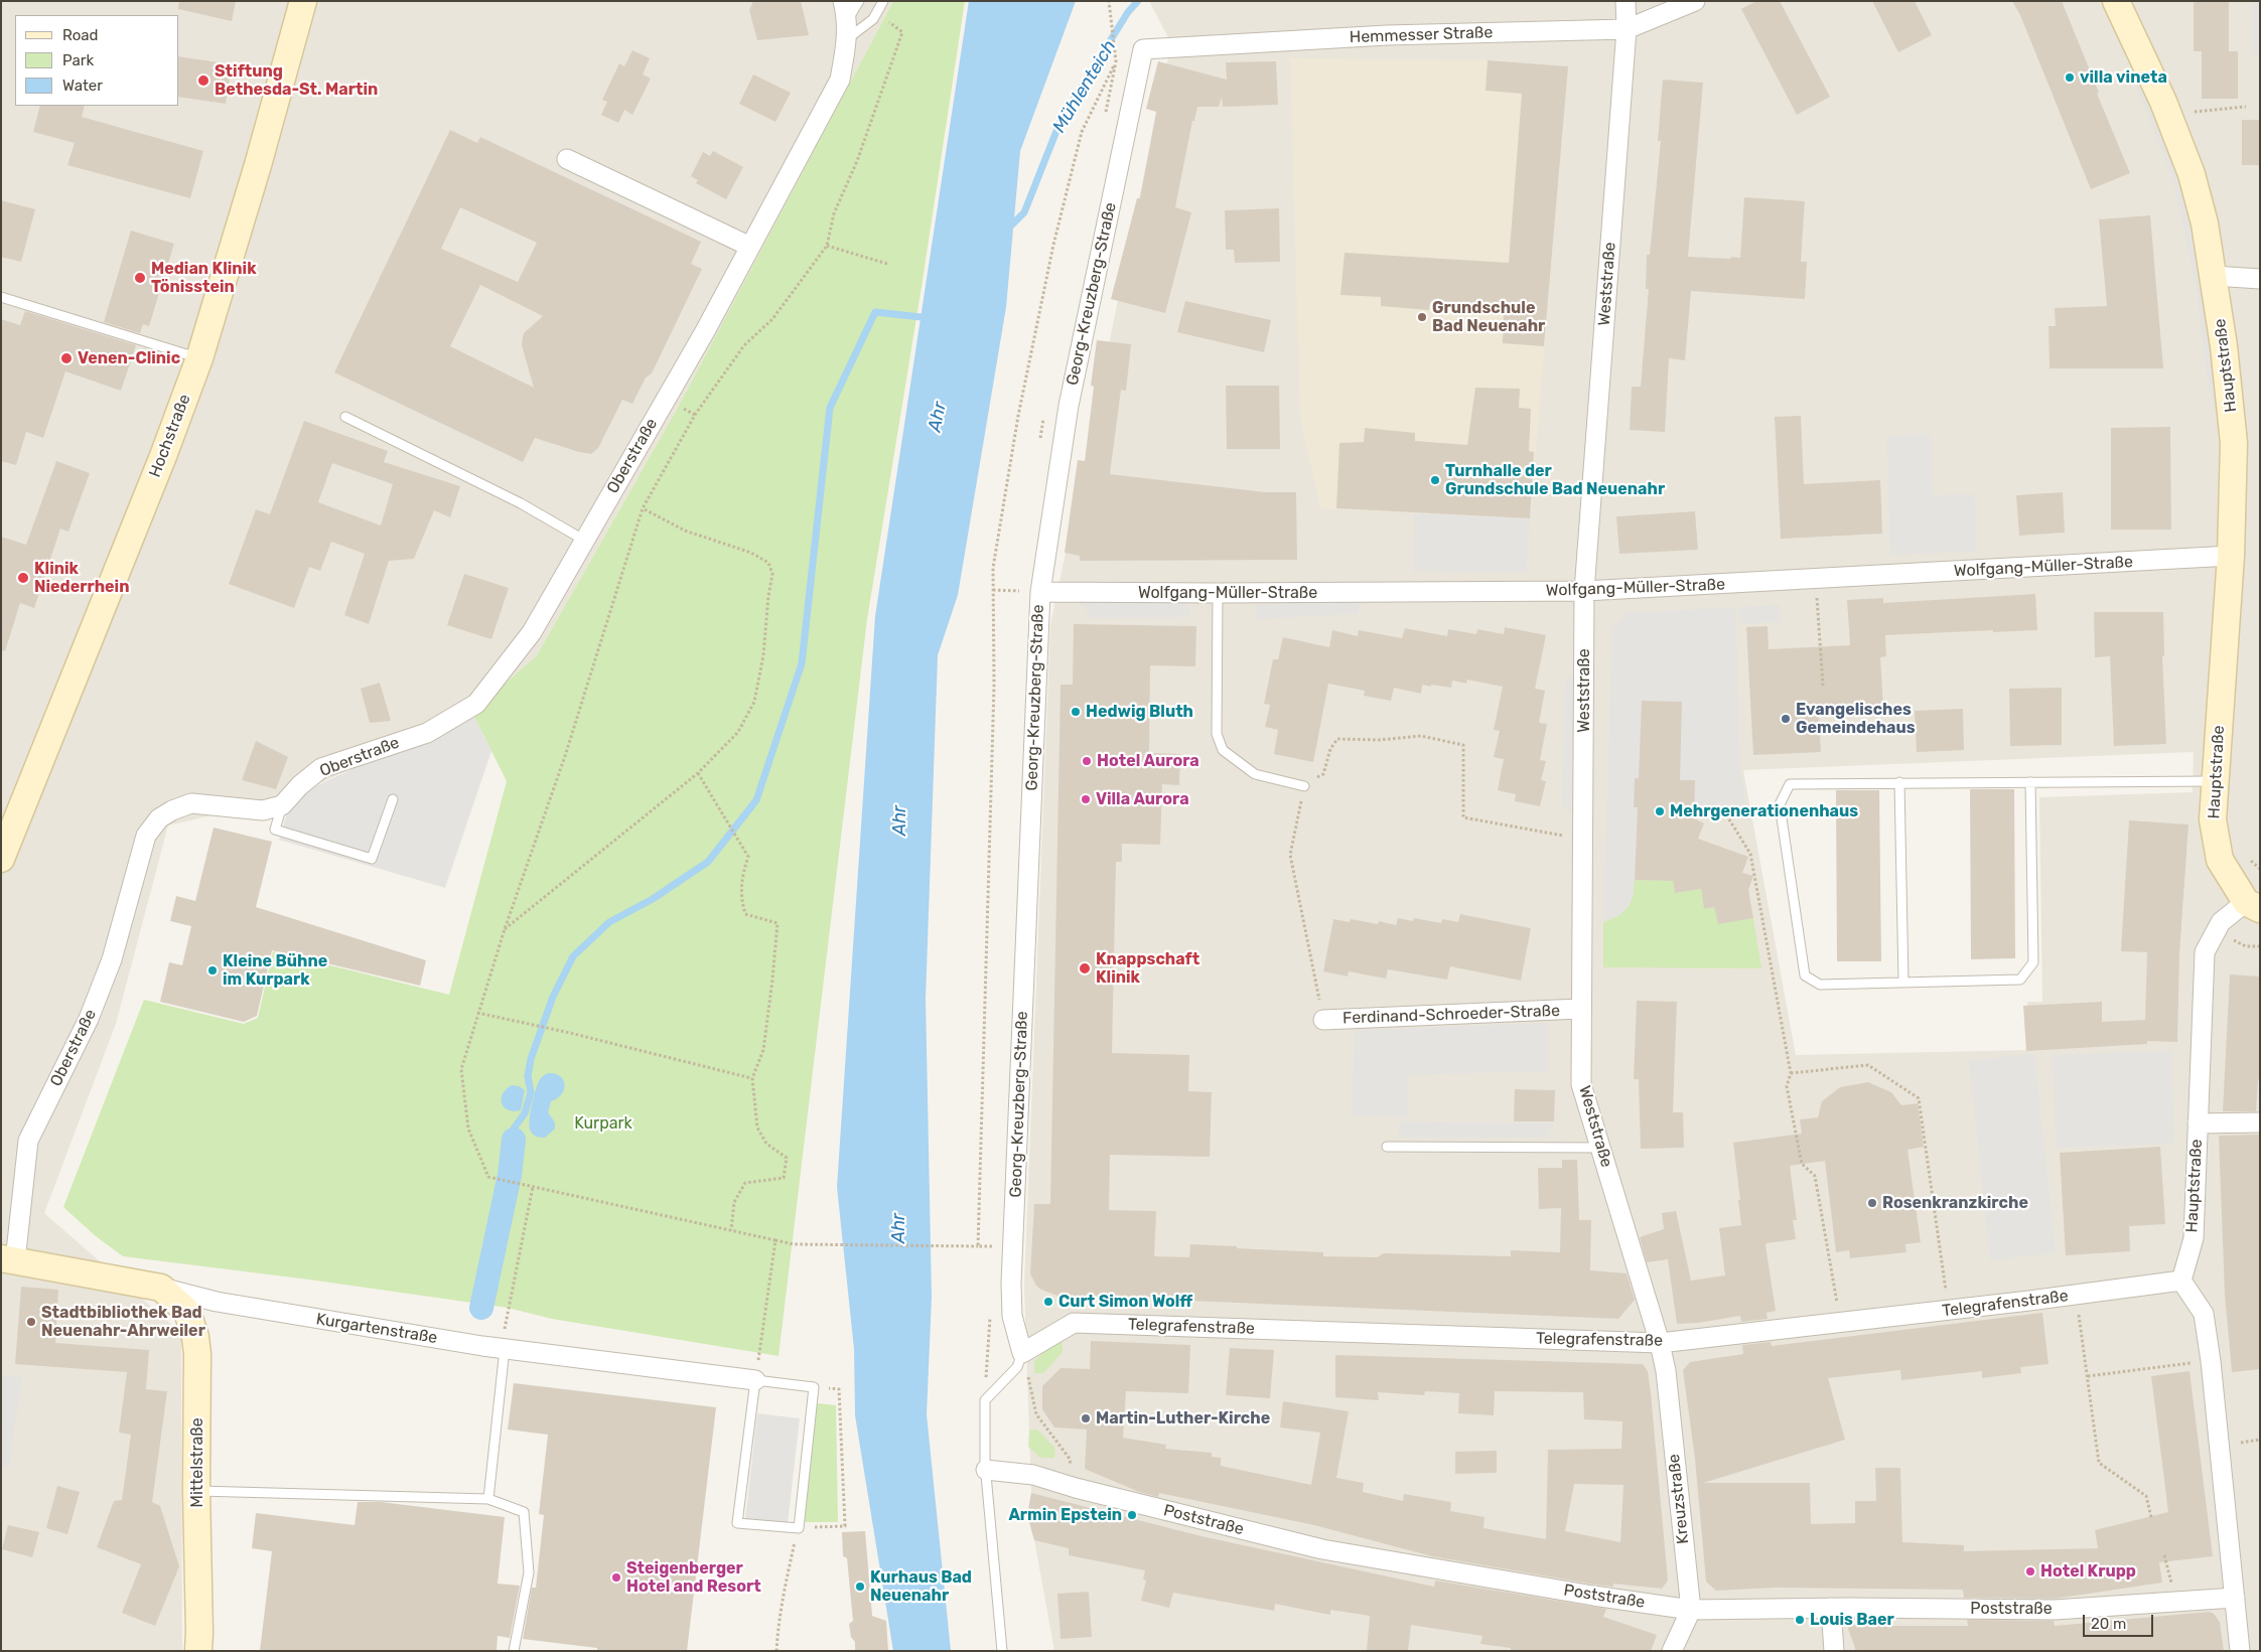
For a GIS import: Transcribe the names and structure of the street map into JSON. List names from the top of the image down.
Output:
{
  "streets": {
    "street": [
      "Hemmesser Straße",
      "Weststraße",
      "Georg-Kreuzberg-Straße",
      "Hauptstraße",
      "Hochstraße",
      "Oberstraße",
      "Wolfgang-Müller-Straße",
      "Ferdinand-Schroeder-Straße",
      "Telegrafenstraße",
      "Kurgartenstraße",
      "Mittelstraße",
      "Kreuzstraße",
      "Poststraße"
    ]
  },
  "crossings": [
    ["Hemmesser Straße", "Weststraße"],
    ["Hemmesser Straße", "Georg-Kreuzberg-Straße"],
    ["Weststraße", "Wolfgang-Müller-Straße"],
    ["Weststraße", "Ferdinand-Schroeder-Straße"],
    ["Weststraße", "Telegrafenstraße"],
    ["Weststraße", "Kreuzstraße"],
    ["Georg-Kreuzberg-Straße", "Wolfgang-Müller-Straße"],
    ["Georg-Kreuzberg-Straße", "Telegrafenstraße"],
    ["Hauptstraße", "Wolfgang-Müller-Straße"],
    ["Hauptstraße", "Telegrafenstraße"],
    ["Oberstraße", "Kurgartenstraße"],
    ["Telegrafenstraße", "Kreuzstraße"],
    ["Kurgartenstraße", "Mittelstraße"],
    ["Kreuzstraße", "Poststraße"]
  ],
  "water": ["Mühlenteich", "Ahr"],
  "parks": ["Kurpark"],
  "places": [
    "villa vineta",
    "Stiftung Bethesda-St. Martin",
    "Median Klinik Tönisstein",
    "Grundschule Bad Neuenahr",
    "Venen-Clinic",
    "Turnhalle der Grundschule Bad Neuenahr",
    "Klinik Niederrhein",
    "Hedwig Bluth",
    "Evangelisches Gemeindehaus",
    "Hotel Aurora",
    "Villa Aurora",
    "Mehrgenerationenhaus",
    "Knappschaft Klinik",
    "Kleine Bühne im Kurpark",
    "Rosenkranzkirche",
    "Curt Simon Wolff",
    "Stadtbibliothek Bad Neuenahr-Ahrweiler",
    "Martin-Luther-Kirche",
    "Armin Epstein",
    "Hotel Krupp",
    "Steigenberger Hotel and Resort",
    "Kurhaus Bad Neuenahr",
    "Louis Baer"
  ],
  "legend": ["Road", "Park", "Water"],
  "scale_bar": "20 m"
}
